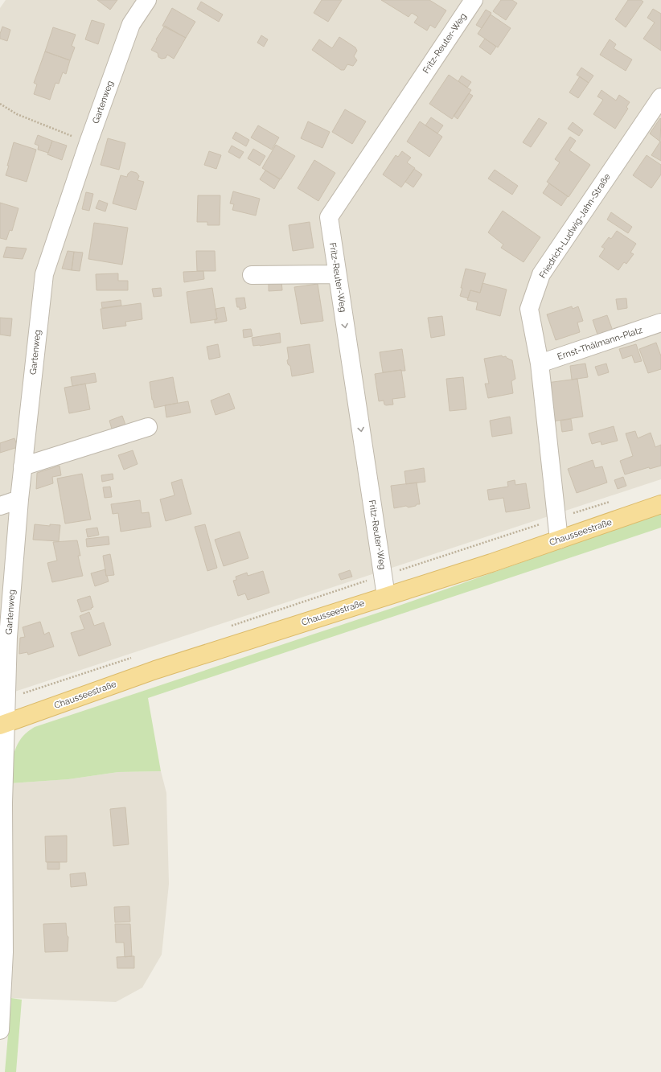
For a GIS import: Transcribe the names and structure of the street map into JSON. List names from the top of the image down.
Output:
{
  "streets": {
    "main road": ["Chausseestraße"],
    "street": [
      "Fritz-Reuter-Weg",
      "Gartenweg",
      "Friedrich-Ludwig-Jahn-Straße",
      "Ernst-Thälmann-Platz"
    ]
  },
  "crossings": [
    ["Fritz-Reuter-Weg", "Chausseestraße"],
    ["Gartenweg", "Chausseestraße"],
    ["Friedrich-Ludwig-Jahn-Straße", "Ernst-Thälmann-Platz"],
    ["Friedrich-Ludwig-Jahn-Straße", "Chausseestraße"]
  ],
  "one_way": ["Fritz-Reuter-Weg"]
}
